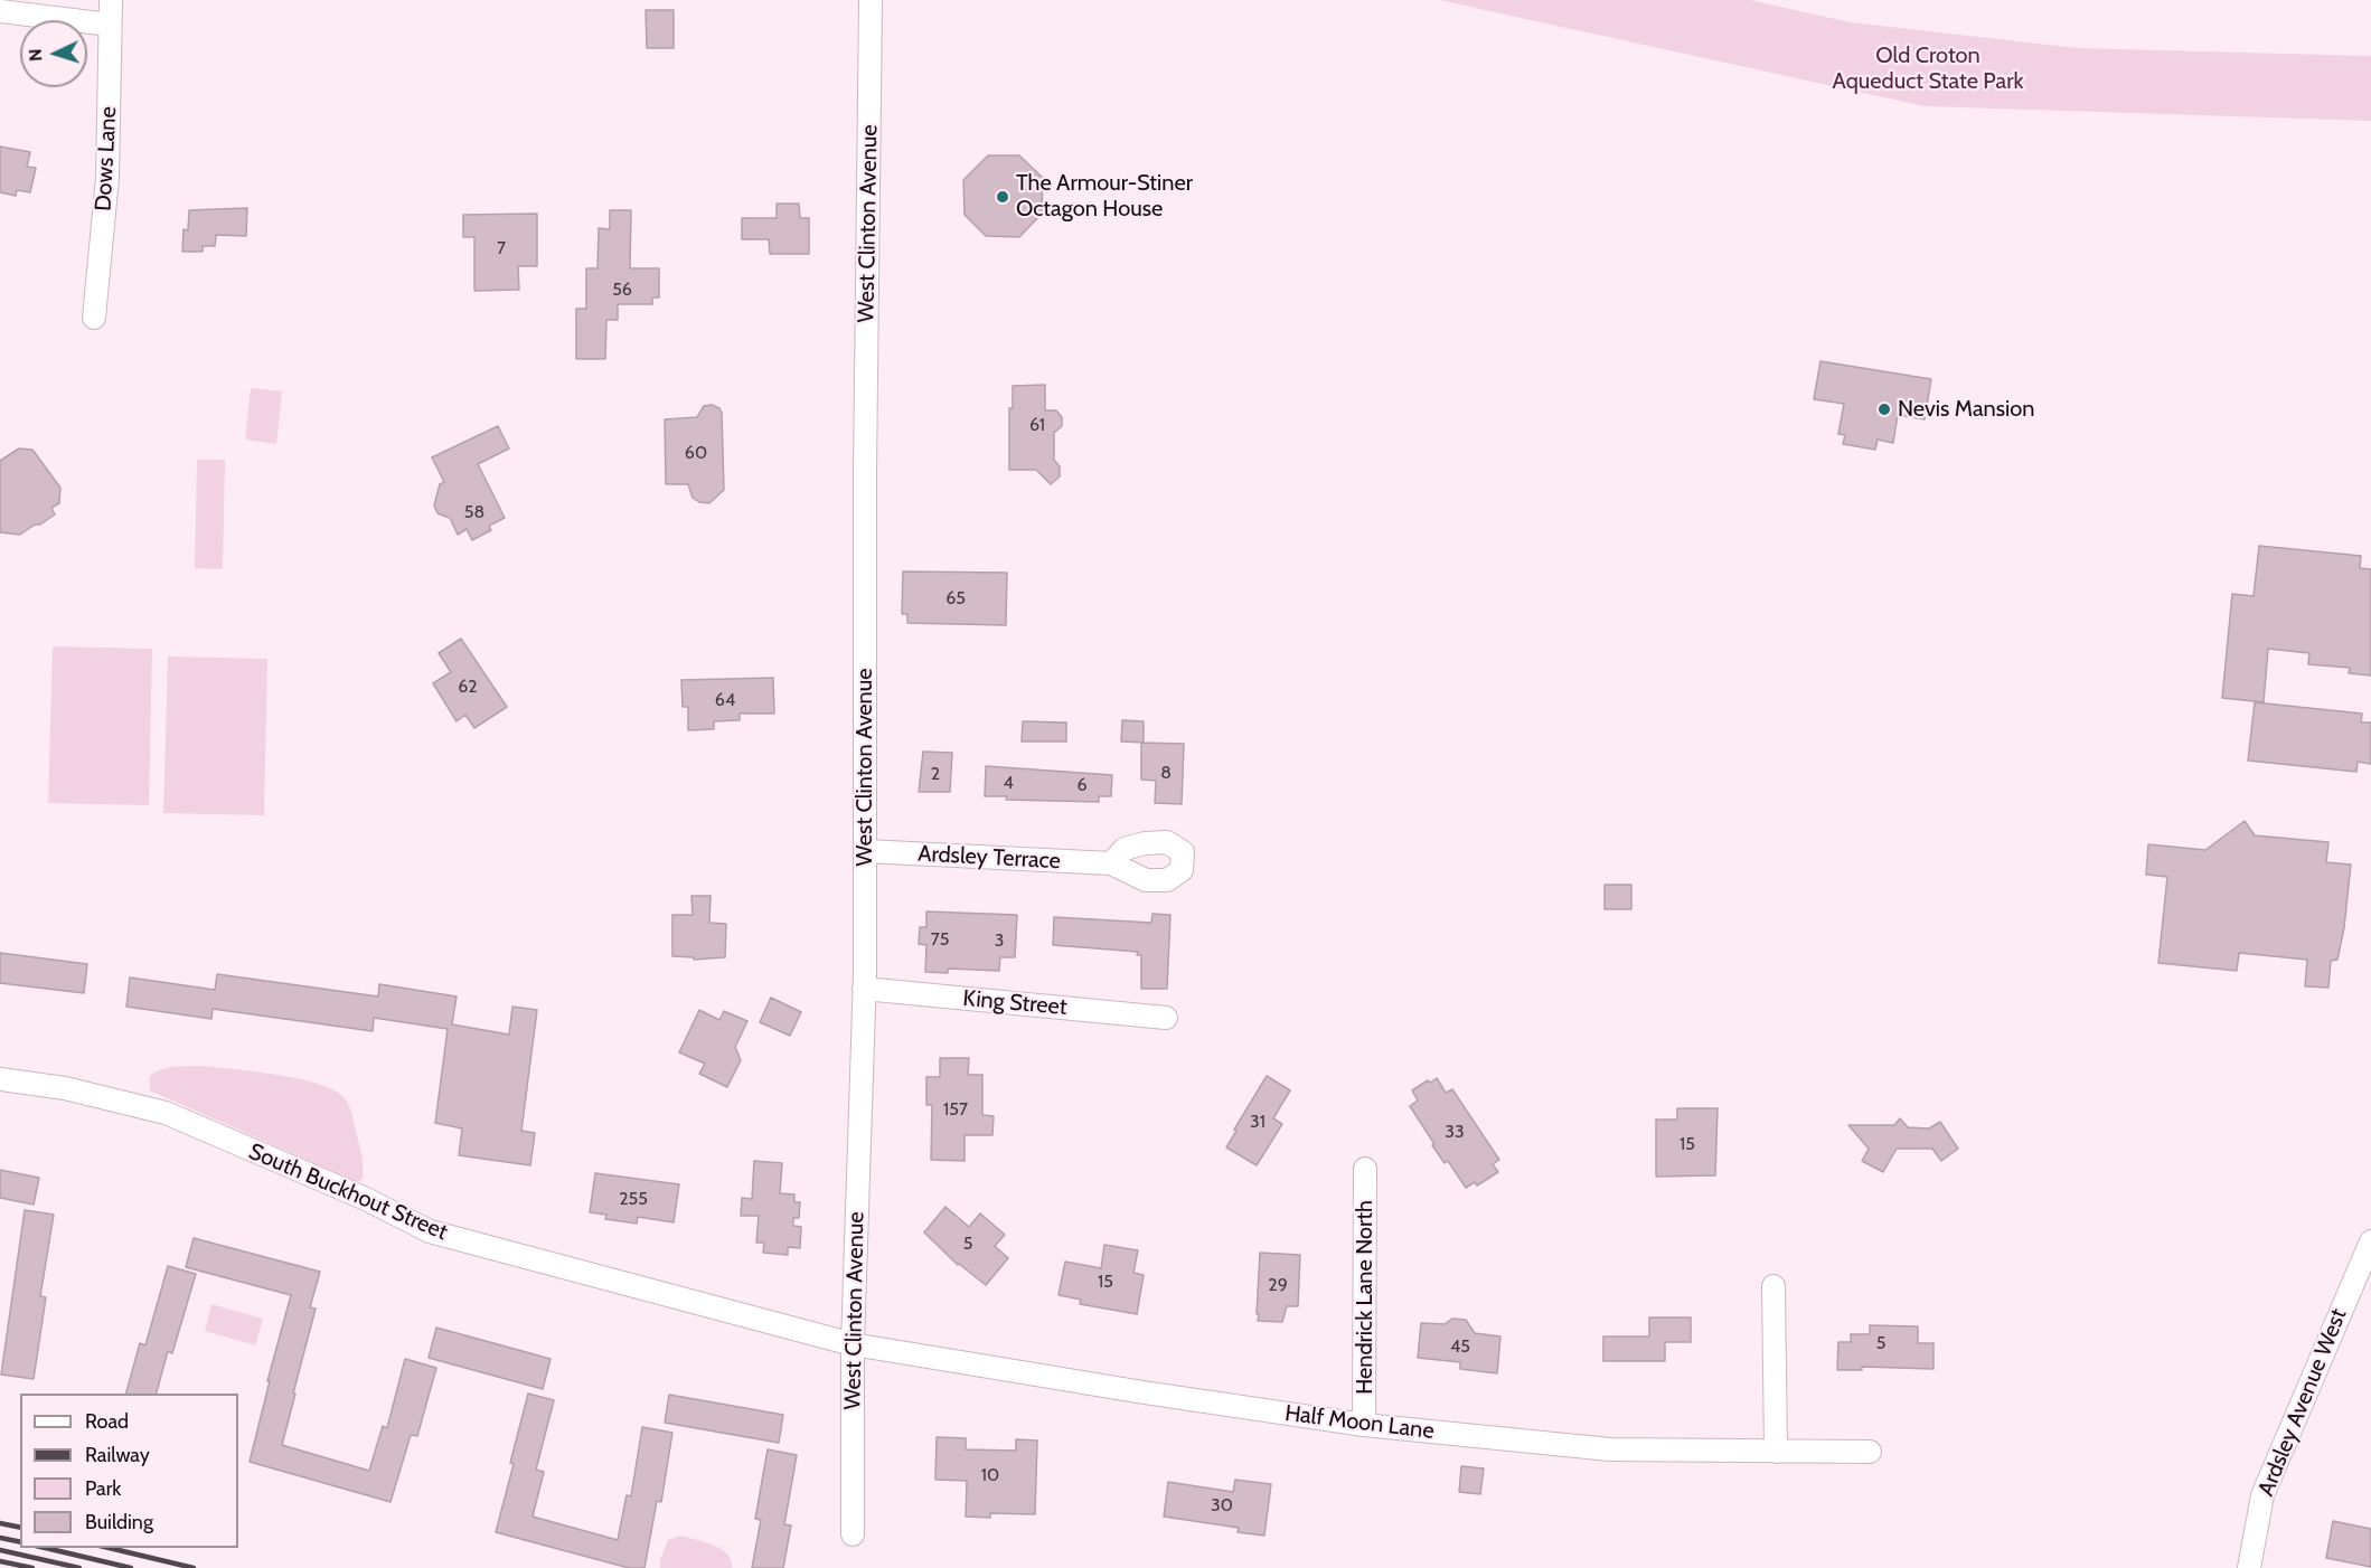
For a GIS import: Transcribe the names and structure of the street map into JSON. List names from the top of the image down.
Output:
{
  "streets": {
    "street": [
      "Dows Lane",
      "West Clinton Avenue",
      "Ardsley Terrace",
      "King Street",
      "South Buckhout Street",
      "Hendrick Lane North",
      "Ardsley Avenue West",
      "Half Moon Lane"
    ]
  },
  "crossings": [
    ["West Clinton Avenue", "Ardsley Terrace"],
    ["West Clinton Avenue", "King Street"],
    ["West Clinton Avenue", "South Buckhout Street"],
    ["West Clinton Avenue", "Half Moon Lane"],
    ["South Buckhout Street", "Half Moon Lane"],
    ["Hendrick Lane North", "Half Moon Lane"]
  ],
  "parks": ["Old Croton Aqueduct State Park"],
  "places": ["The Armour-Stiner Octagon House", "Nevis Mansion"],
  "house_numbers": [
    "7",
    "56",
    "61",
    "60",
    "58",
    "65",
    "62",
    "64",
    "8",
    "2",
    "4",
    "6",
    "75",
    "3",
    "157",
    "31",
    "33",
    "15",
    "255",
    "5",
    "15",
    "29",
    "5",
    "45",
    "10",
    "30"
  ],
  "legend": [
    "Road",
    "Railway",
    "Park",
    "Building"
  ],
  "north": "left"
}
